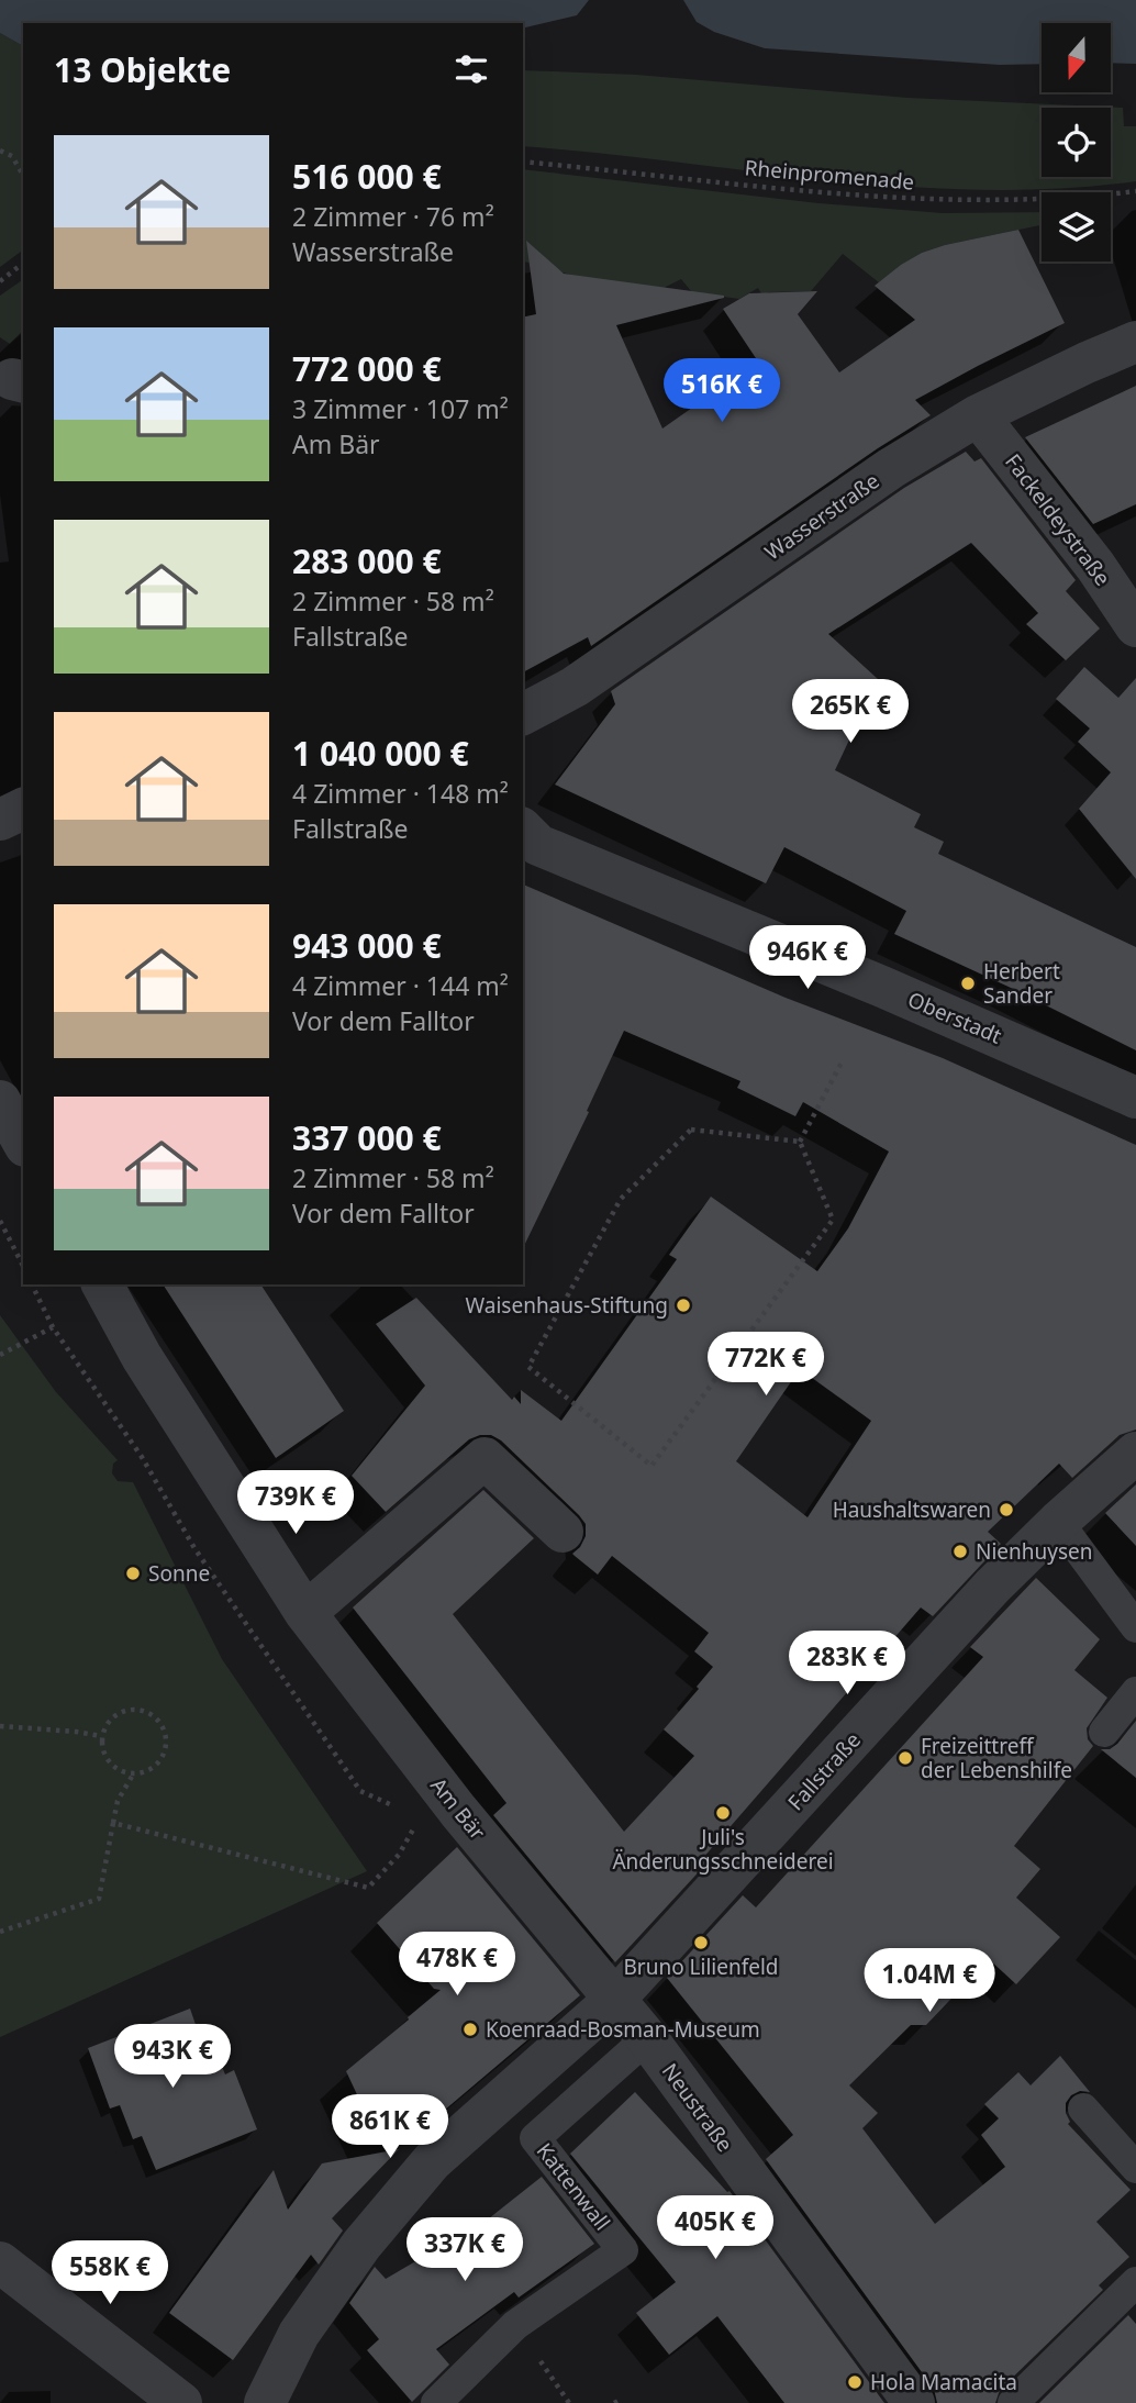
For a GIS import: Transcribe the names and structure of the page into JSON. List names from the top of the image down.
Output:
{
  "streets": {
    "street": [
      "Wasserstraße",
      "Fackeldeystraße",
      "Oberstadt",
      "Fallstraße",
      "Am Bär",
      "Neustraße"
    ],
    "lane": ["Kattenwall"],
    "path": ["Rheinpromenade"]
  },
  "crossings": [
    ["Wasserstraße", "Fackeldeystraße"],
    ["Fallstraße", "Am Bär"],
    ["Fallstraße", "Neustraße"],
    ["Am Bär", "Neustraße"],
    ["Neustraße", "Kattenwall"]
  ],
  "places": [
    "Herbert Sander",
    "Waisenhaus-Stiftung",
    "Haushaltswaren",
    "Nienhuysen",
    "Sonne",
    "Freizeittreff der Lebenshilfe",
    "Juli's Änderungsschneiderei",
    "Bruno Lilienfeld",
    "Koenraad-Bosman-Museum",
    "Hola Mamacita"
  ],
  "north": "bottom",
  "page": {
    "heading": "13 Objekte",
    "list": [
      {
        "name": "516 000 €",
        "note": "2 Zimmer · 76 m² · Wasserstraße"
      },
      {
        "name": "772 000 €",
        "note": "3 Zimmer · 107 m² · Am Bär"
      },
      {
        "name": "283 000 €",
        "note": "2 Zimmer · 58 m² · Fallstraße"
      },
      {
        "name": "1 040 000 €",
        "note": "4 Zimmer · 148 m² · Fallstraße"
      },
      {
        "name": "943 000 €",
        "note": "4 Zimmer · 144 m² · Vor dem Falltor"
      },
      {
        "name": "337 000 €",
        "note": "2 Zimmer · 58 m² · Vor dem Falltor"
      }
    ],
    "price": [
      "516K €",
      "265K €",
      "946K €",
      "772K €",
      "739K €",
      "283K €",
      "478K €",
      "1.04M €",
      "943K €",
      "861K €",
      "405K €",
      "337K €",
      "558K €"
    ]
  }
}
